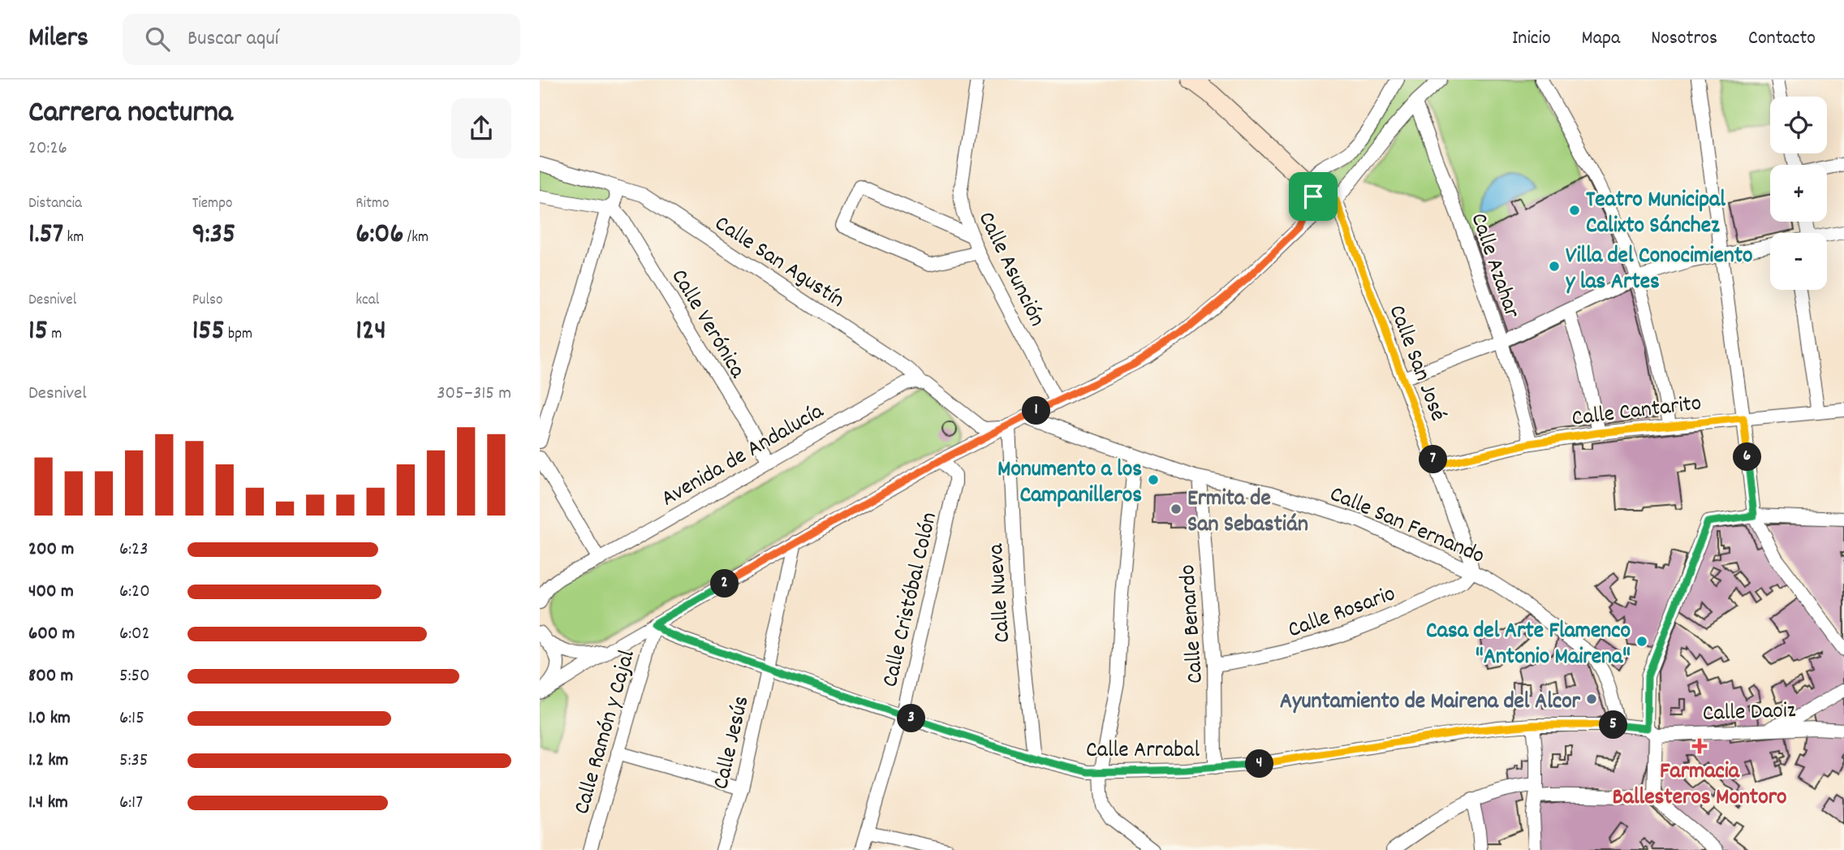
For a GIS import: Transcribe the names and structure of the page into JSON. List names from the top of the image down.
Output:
{
  "streets": {
    "street": [
      "Calle San Agustín",
      "Calle Azahar",
      "Calle Asunción",
      "Calle Verónica",
      "Calle San José",
      "Calle Cantarito",
      "Avenida de Andalucía",
      "Calle San Fernando",
      "Calle Nueva",
      "Calle Cristóbal Colón",
      "Calle Rosario",
      "Calle Benardo",
      "Calle Daoiz",
      "Calle Ramón y Cajal",
      "Calle Jesús",
      "Calle Arrabal"
    ]
  },
  "crossings": [
    ["Calle San Agustín", "Avenida de Andalucía"],
    ["Calle Azahar", "Calle Cantarito"],
    ["Calle Verónica", "Avenida de Andalucía"],
    ["Calle San José", "Calle Cantarito"],
    ["Calle San José", "Calle San Fernando"],
    ["Calle San José", "Calle Rosario"],
    ["Calle San Fernando", "Calle Rosario"],
    ["Calle San Fernando", "Calle Benardo"],
    ["Calle San Fernando", "Calle Daoiz"],
    ["Calle San Fernando", "Calle Arrabal"],
    ["Calle Nueva", "Calle Arrabal"],
    ["Calle Cristóbal Colón", "Calle Arrabal"],
    ["Calle Rosario", "Calle Benardo"],
    ["Calle Benardo", "Calle Arrabal"],
    ["Calle Daoiz", "Calle Arrabal"],
    ["Calle Ramón y Cajal", "Calle Arrabal"],
    ["Calle Jesús", "Calle Arrabal"]
  ],
  "places": {
    "other": [
      "Teatro Municipal Calixto Sánchez",
      "Villa del Conocimiento y las Artes",
      "Monumento a los Campanilleros",
      "Ermita de San Sebastián",
      "Casa del Arte Flamenco \"Antonio Mairena\"",
      "Ayuntamiento de Mairena del Alcor"
    ],
    "health": ["Farmacia Ballesteros Montoro"]
  },
  "page": {
    "header": "Milers",
    "search": "Buscar aquí",
    "nav": [
      "Inicio",
      "Mapa",
      "Nosotros",
      "Contacto"
    ],
    "heading": ["Carrera nocturna", "20:26"],
    "map_buttons": ["+", "−"],
    "stats": [
      ["Distancia", "1.57 km"],
      ["Tiempo", "9:35"],
      ["Ritmo", "6:06 /km"],
      ["Desnivel", "15 m"],
      ["Pulso", "155 bpm"],
      ["kcal", "124"]
    ],
    "chart": ["Desnivel", "305–315 m"],
    "pins": [
      "1",
      "6",
      "7",
      "2",
      "3",
      "5",
      "4"
    ],
    "list": [
      {
        "name": "200 m",
        "note": "6:23"
      },
      {
        "name": "400 m",
        "note": "6:20"
      },
      {
        "name": "600 m",
        "note": "6:02"
      },
      {
        "name": "800 m",
        "note": "5:50"
      },
      {
        "name": "1.0 km",
        "note": "6:15"
      },
      {
        "name": "1.2 km",
        "note": "5:35"
      },
      {
        "name": "1.4 km",
        "note": "6:17"
      }
    ]
  }
}
